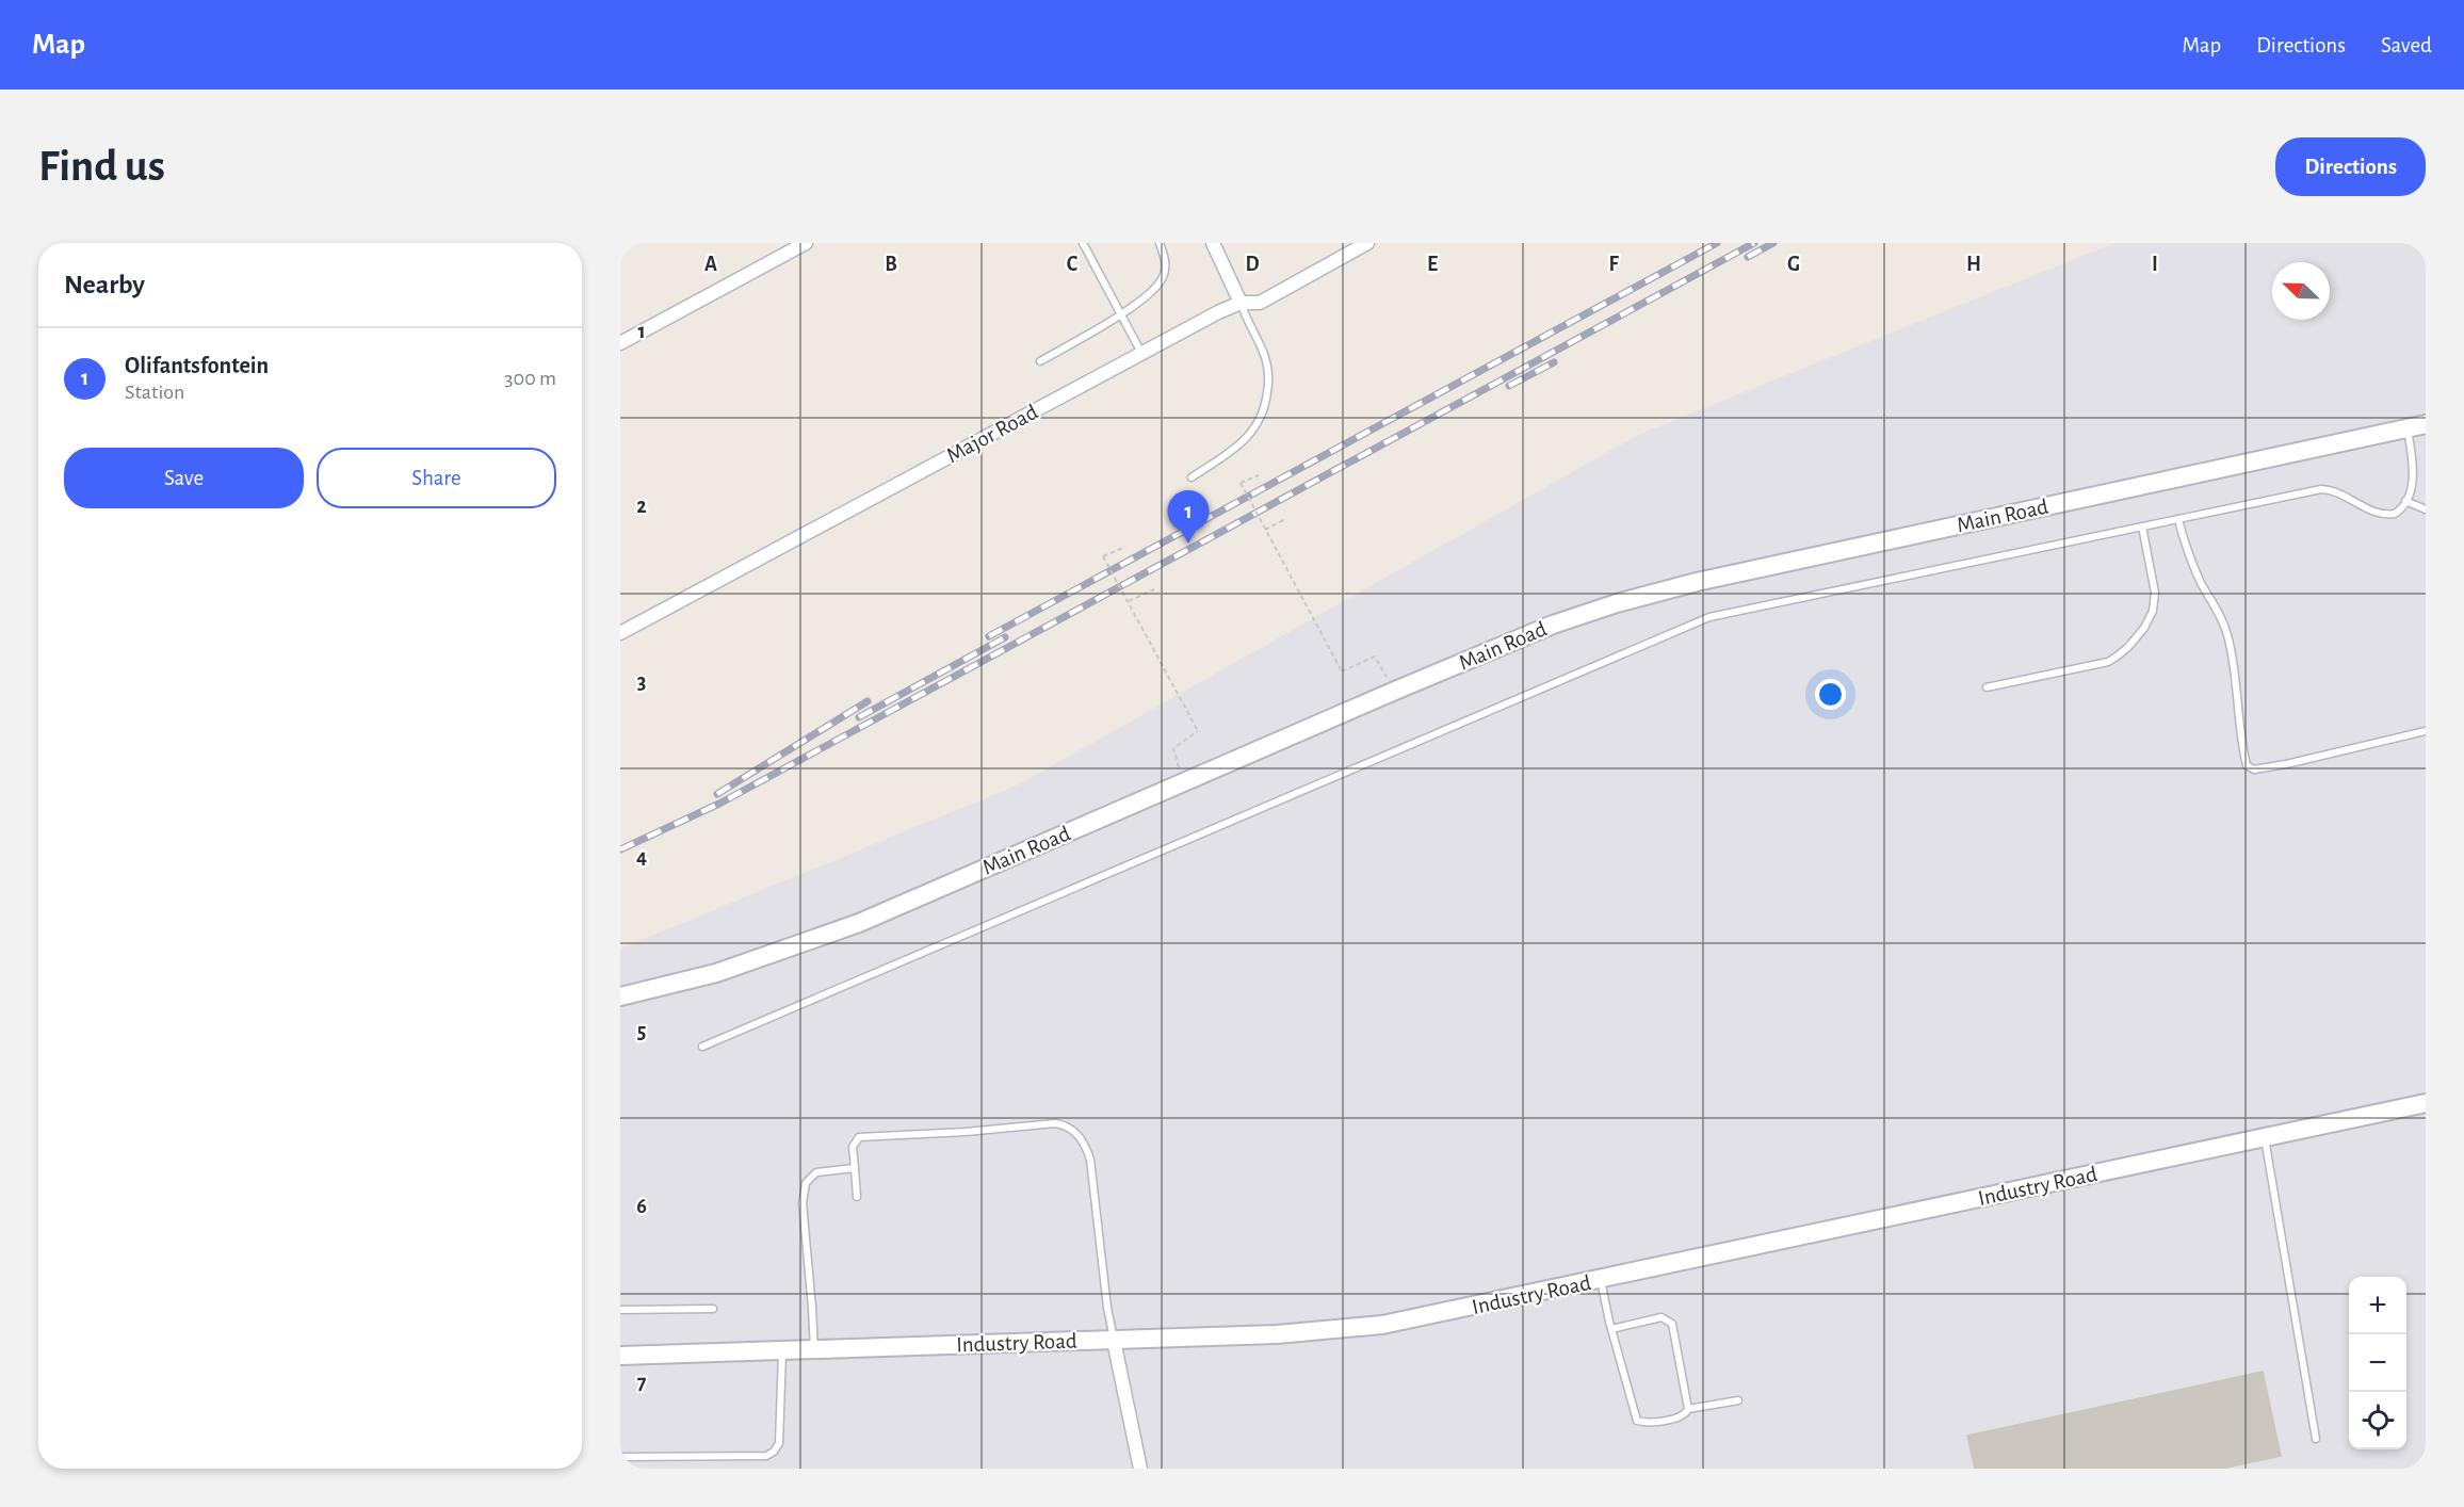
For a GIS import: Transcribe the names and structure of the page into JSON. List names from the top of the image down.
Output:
{
  "streets": {
    "main road": ["Main Road", "Industry Road"],
    "street": ["Major Road"]
  },
  "north": "top left",
  "page": {
    "header": "Map",
    "nav": ["Map", "Directions", "Saved"],
    "buttons": [
      "Directions",
      ["Save", "Share"]
    ],
    "title": "Find us",
    "heading": "Nearby",
    "list": [
      {
        "mark": "1",
        "name": "Olifantsfontein",
        "note": "Station",
        "value": "300 m"
      }
    ],
    "pins": "1",
    "map_buttons": ["+", "−"]
  },
  "grid": {
    "columns": [
      "A",
      "B",
      "C",
      "D",
      "E",
      "F",
      "G",
      "H",
      "I"
    ],
    "rows": [
      "1",
      "2",
      "3",
      "4",
      "5",
      "6",
      "7"
    ]
  }
}
